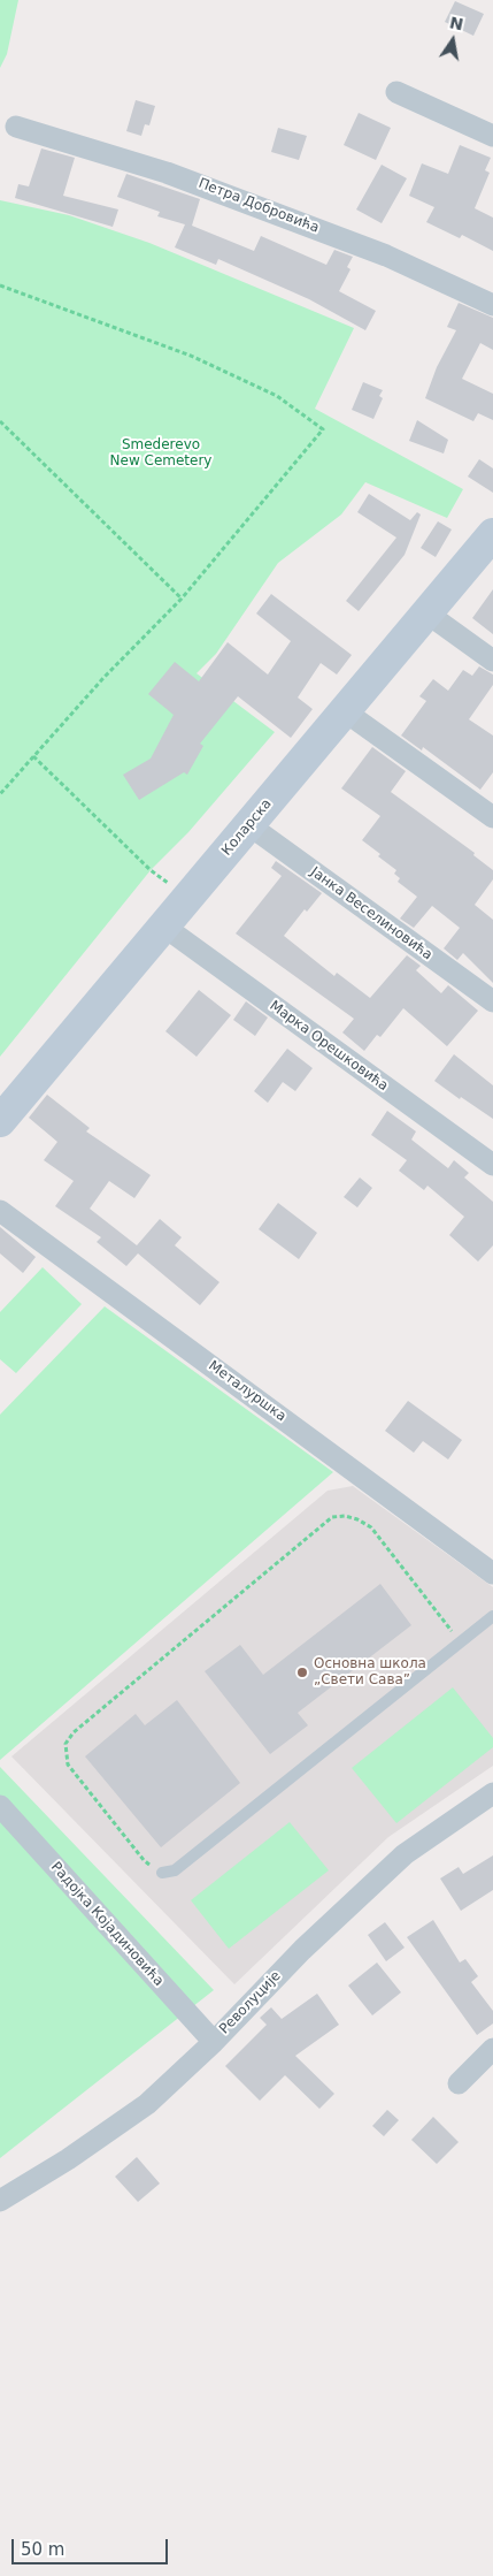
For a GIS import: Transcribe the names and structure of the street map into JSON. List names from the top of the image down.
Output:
{
  "streets": {
    "main road": ["Коларска"],
    "street": [
      "Петра Добровића",
      "Јанка Веселиновића",
      "Марка Орешковића",
      "Металуршка",
      "Радојка Којадиновића",
      "Револуције"
    ]
  },
  "crossings": [
    ["Коларска", "Јанка Веселиновића"],
    ["Коларска", "Марка Орешковића"],
    ["Радојка Којадиновића", "Револуције"]
  ],
  "parks": ["Smederevo New Cemetery"],
  "places": ["Основна школа „Свети Сава”"],
  "scale_bar": "50 m",
  "north": "top"
}
